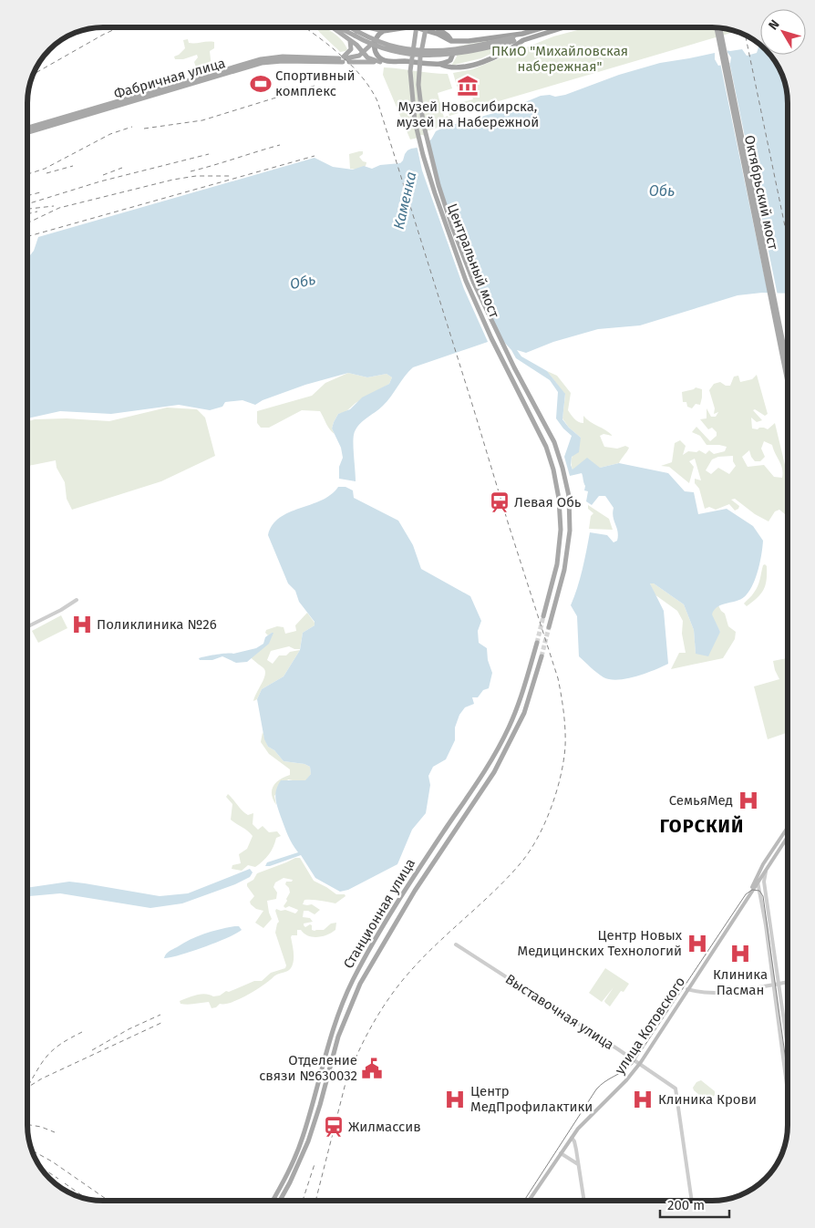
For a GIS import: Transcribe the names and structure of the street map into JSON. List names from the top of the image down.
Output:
{
  "streets": {
    "main road": [
      "Фабричная улица",
      "Октябрьский мост",
      "Центральный мост",
      "Станционная улица",
      "улица Котовского"
    ],
    "street": ["Выставочная улица"]
  },
  "crossings": [
    ["Выставочная улица", "улица Котовского"]
  ],
  "districts": ["ГОРСКИЙ"],
  "water": ["Обь", "Каменка"],
  "parks": ["ПКиО \"Михайловская набережная\""],
  "places": {
    "sports": ["Спортивный комплекс"],
    "museum": ["Музей Новосибирска, музей на Набережной"],
    "station": ["Левая Обь", "Жилмассив"],
    "hospital": [
      "Поликлиника №26",
      "СемьяМед",
      "Центр Новых Медицинских Технологий",
      "Клиника Пасман",
      "Центр МедПрофилактики",
      "Клиника Крови"
    ],
    "public building": ["Отделение связи №630032"]
  },
  "scale_bar": "200 m",
  "north": "top left"
}
